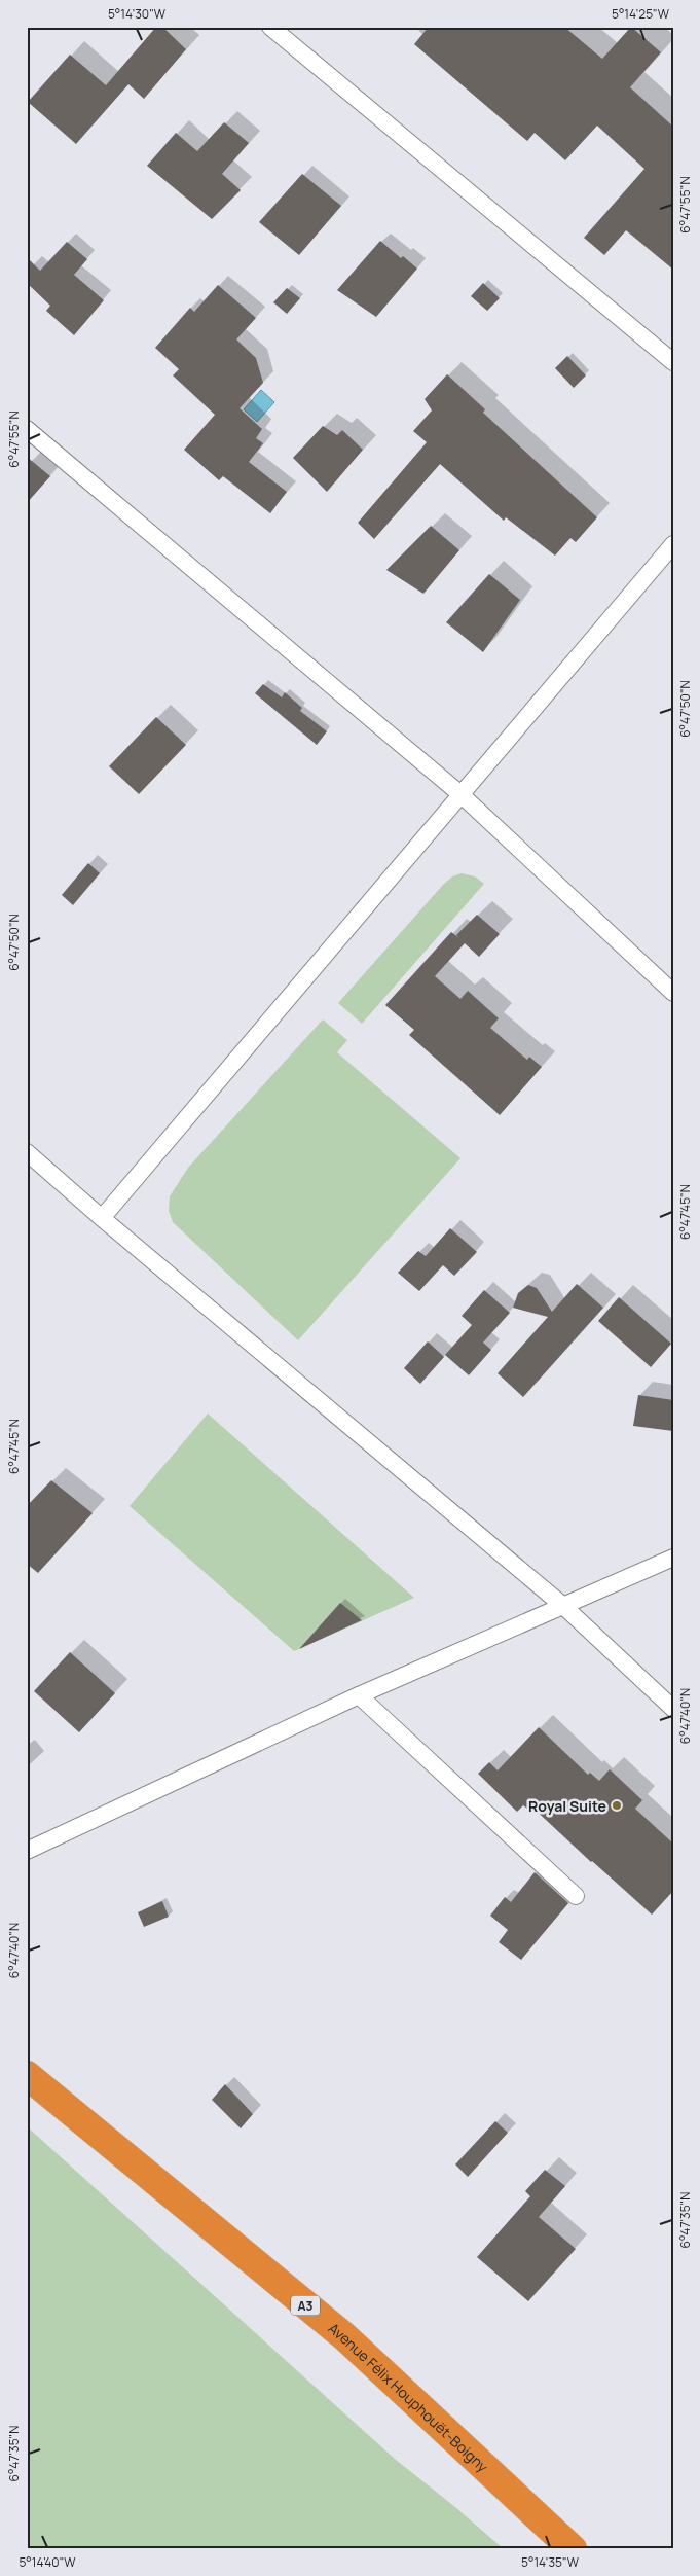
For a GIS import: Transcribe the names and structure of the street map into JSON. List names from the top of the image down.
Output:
{
  "streets": {
    "highway": ["A3", "Avenue Félix Houphouët-Boigny"]
  },
  "places": ["Royal Suite"],
  "coordinates": [
    "5°14'30\"W",
    "5°14'25\"W",
    "6°47'55\"N",
    "6°47'50\"N",
    "6°47'45\"N",
    "6°47'40\"N",
    "6°47'35\"N",
    "5°14'40\"W",
    "5°14'35\"W"
  ]
}
